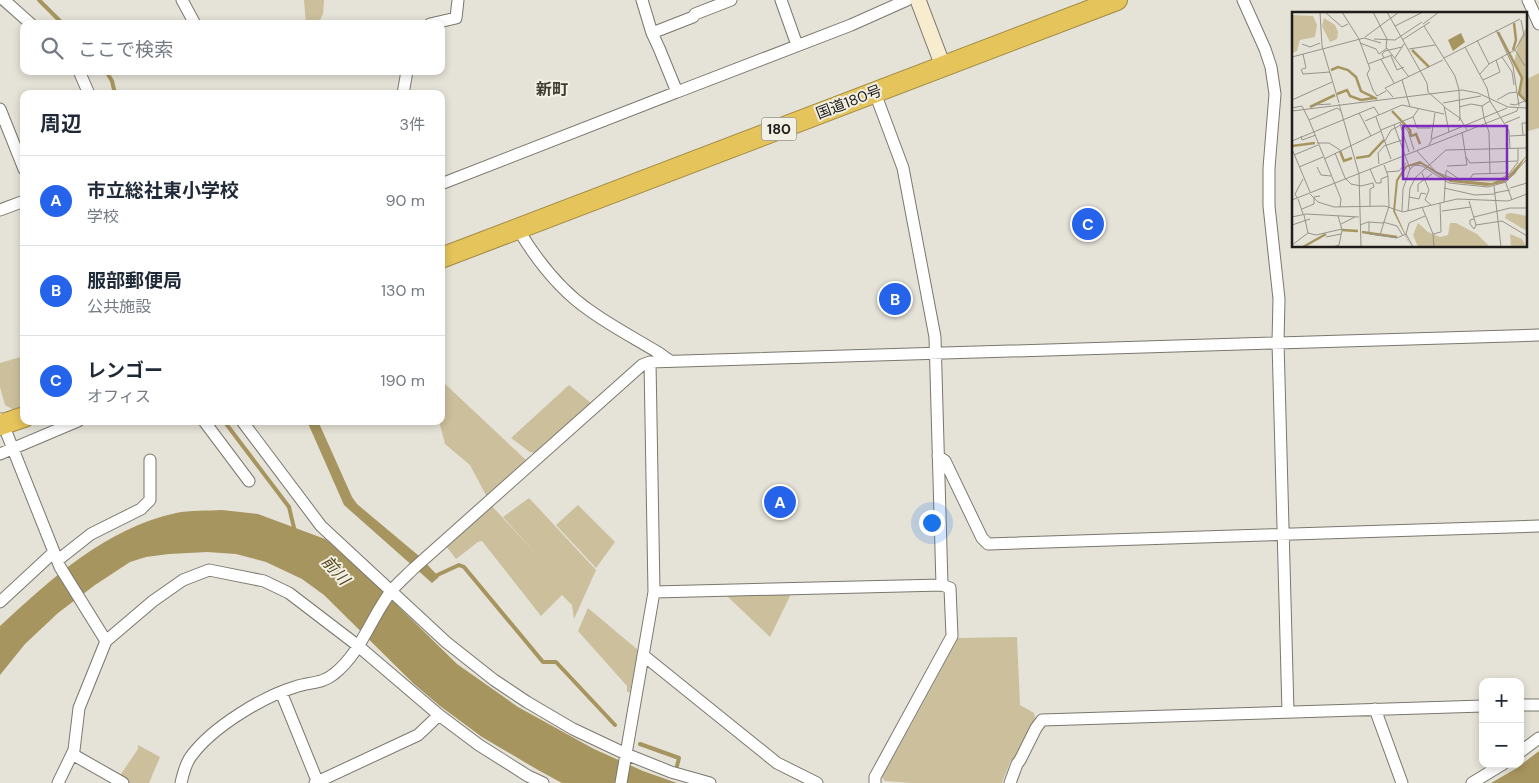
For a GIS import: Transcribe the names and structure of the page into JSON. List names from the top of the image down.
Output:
{
  "streets": {
    "highway": ["国道180号", "180"]
  },
  "districts": ["新町"],
  "water": ["前川"],
  "page": {
    "search": "ここで検索",
    "heading": ["周辺", "3件"],
    "list": [
      {
        "mark": "A",
        "name": "市立総社東小学校",
        "note": "学校",
        "value": "90 m"
      },
      {
        "mark": "B",
        "name": "服部郵便局",
        "note": "公共施設",
        "value": "130 m"
      },
      {
        "mark": "C",
        "name": "レンゴー",
        "note": "オフィス",
        "value": "190 m"
      }
    ],
    "pins": ["C", "B", "A"],
    "map_buttons": ["+", "−"]
  }
}
